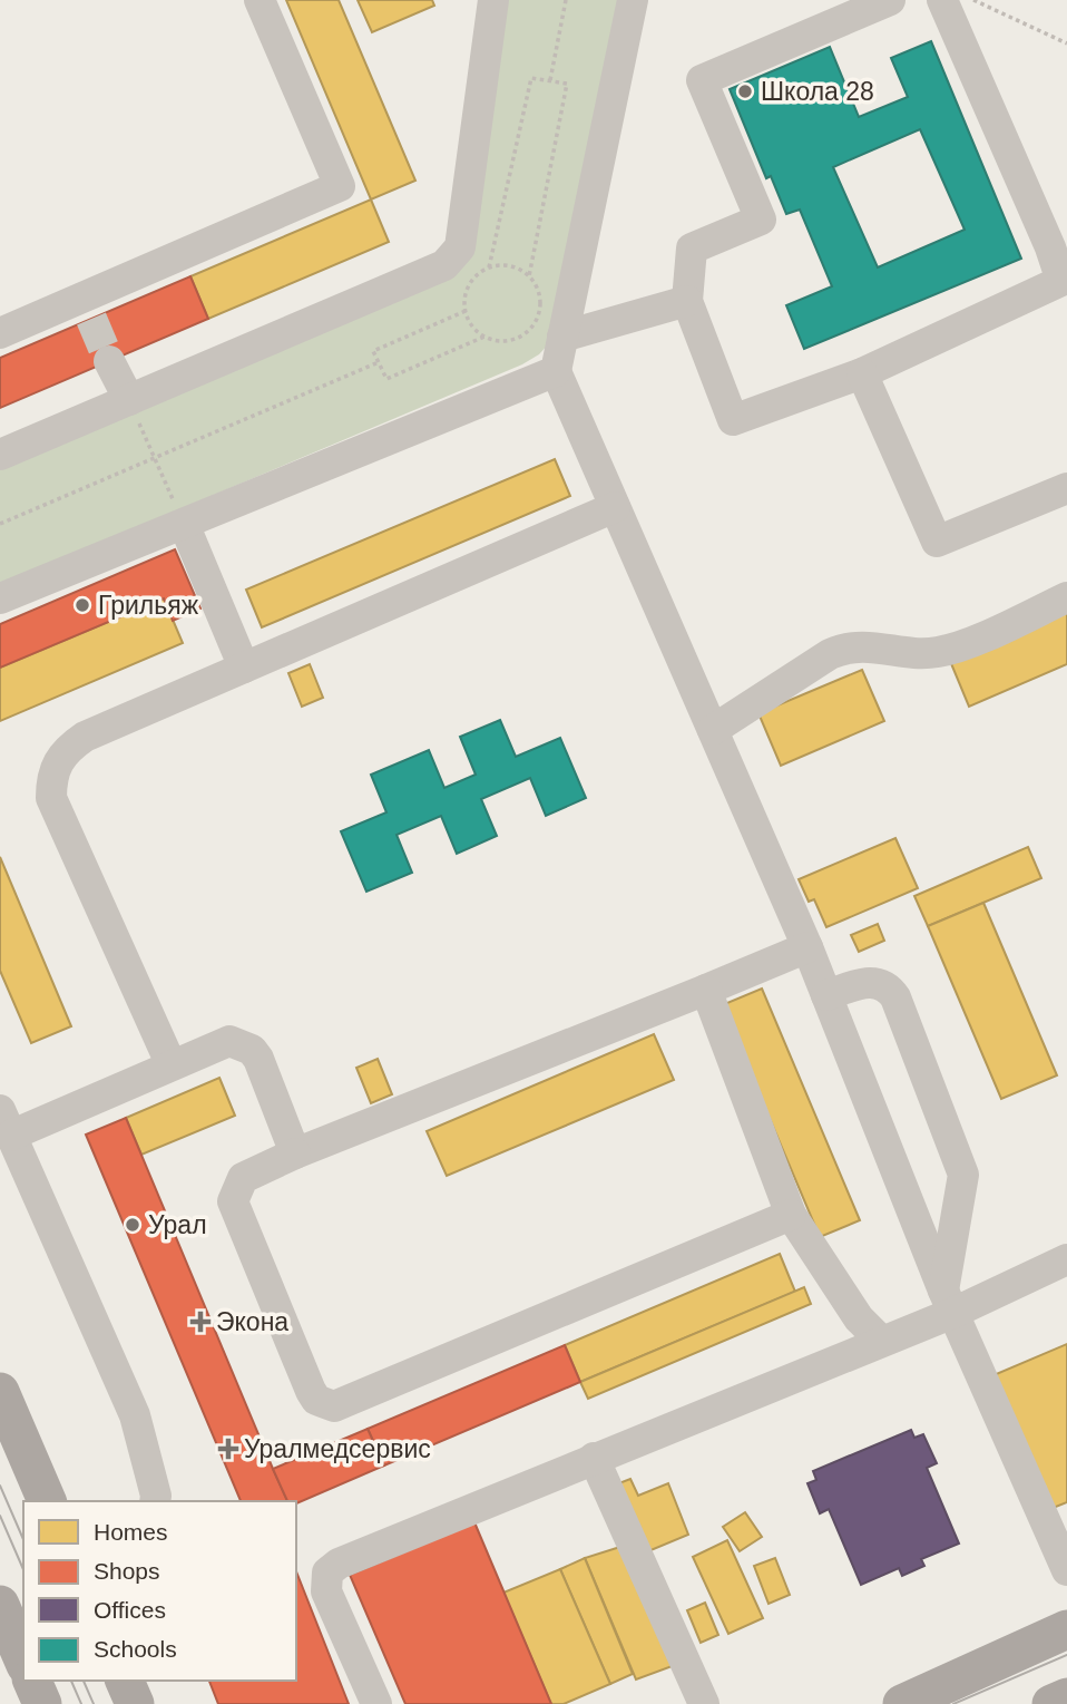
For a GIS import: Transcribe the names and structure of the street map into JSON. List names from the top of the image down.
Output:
{
  "places": {
    "other": ["Школа 28", "Грильяж", "Урал"],
    "health": ["Экона", "Уралмедсервис"]
  },
  "legend": [
    "Homes",
    "Shops",
    "Offices",
    "Schools"
  ]
}
